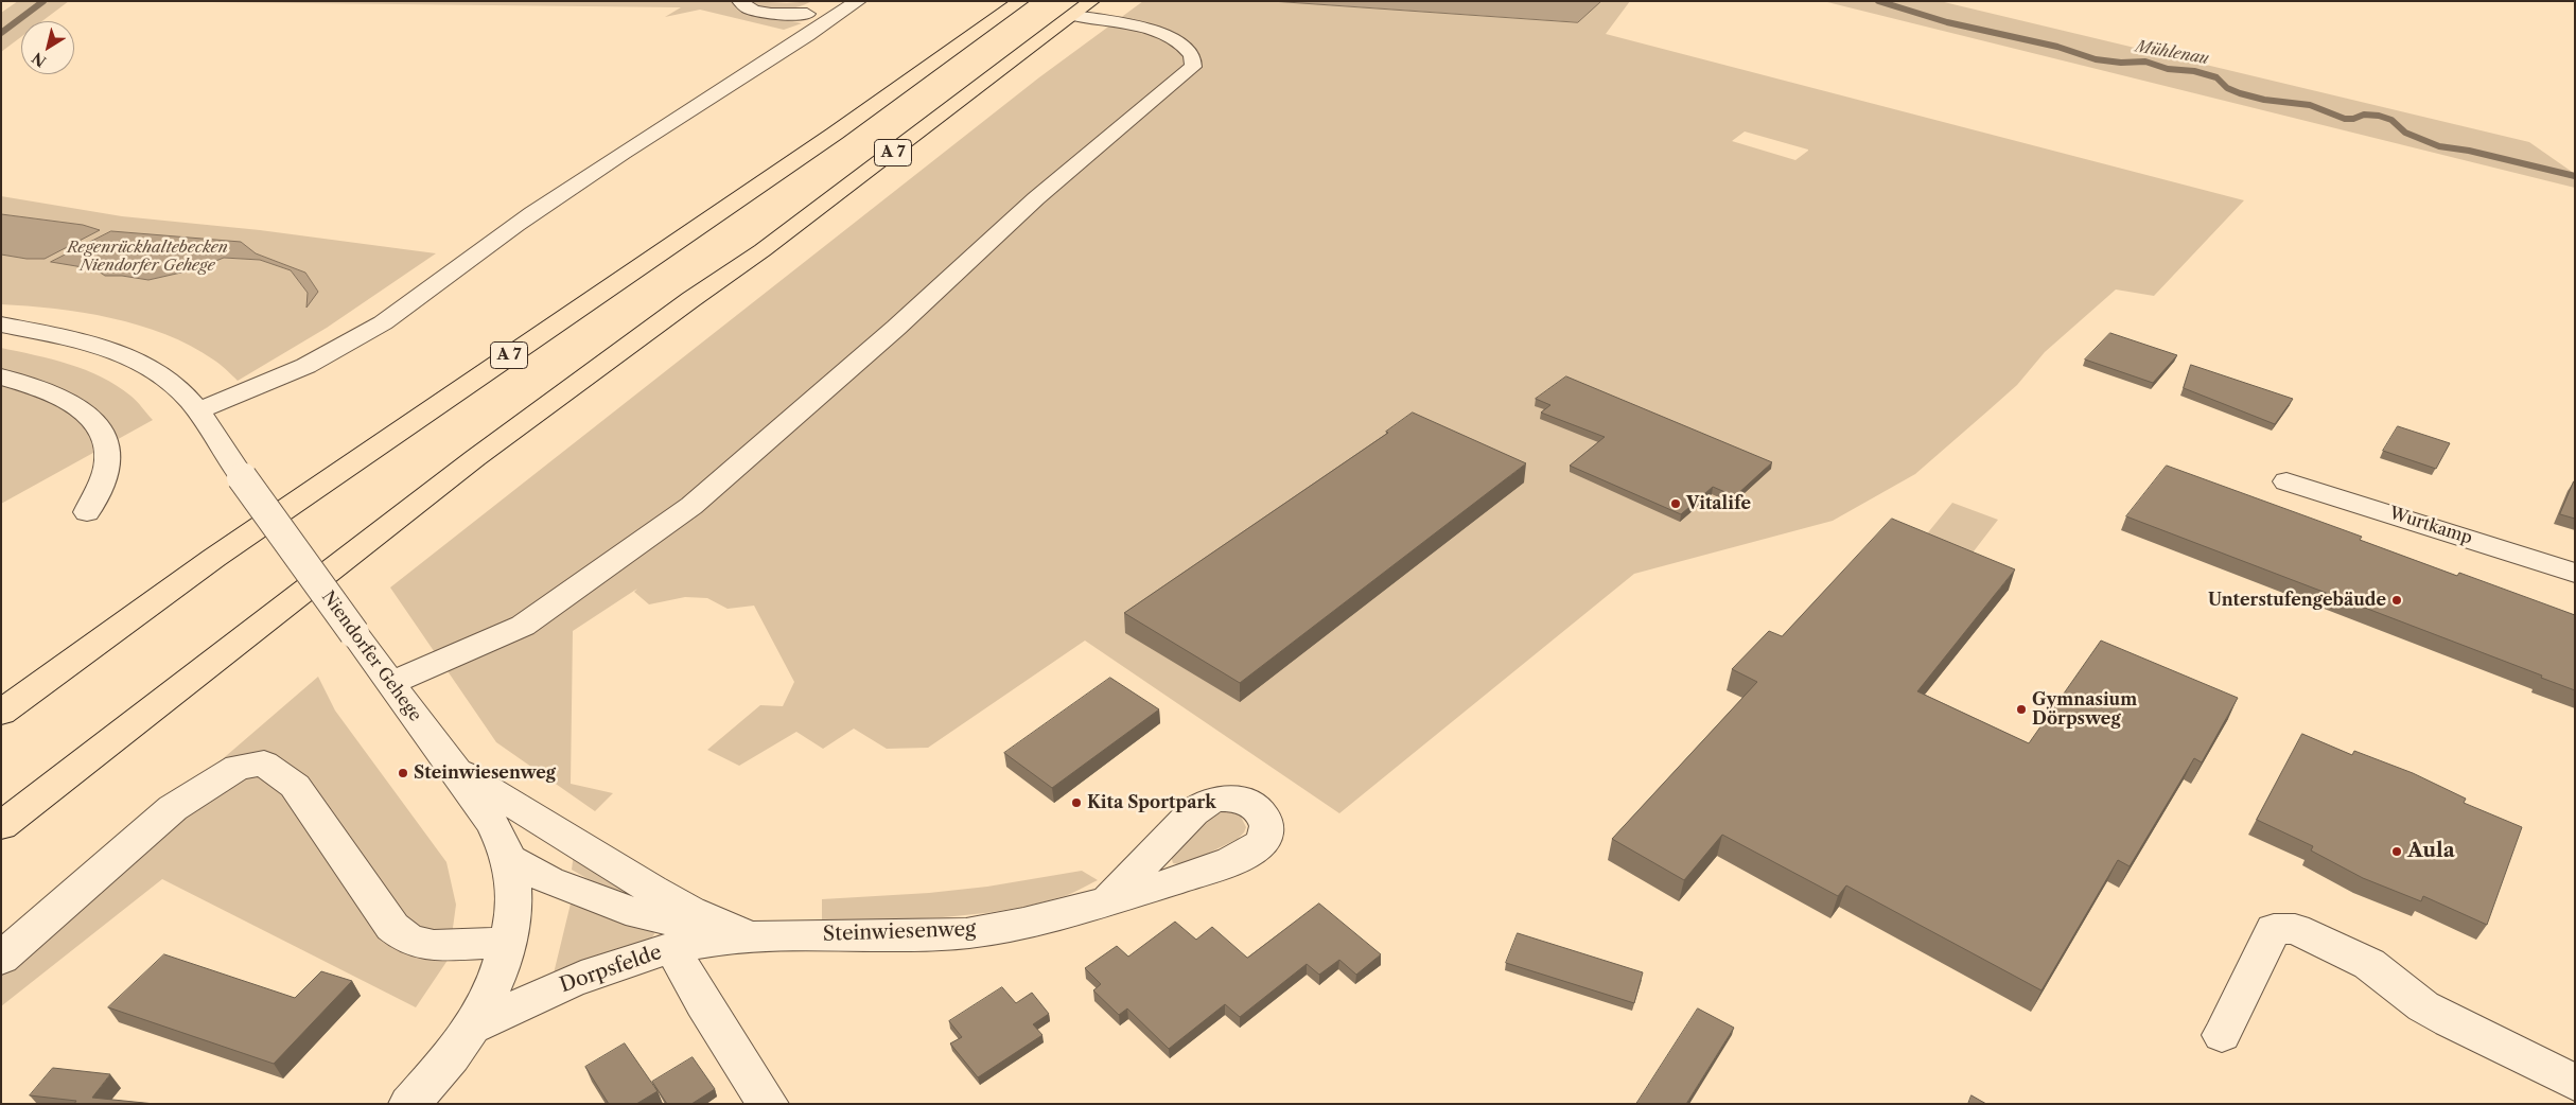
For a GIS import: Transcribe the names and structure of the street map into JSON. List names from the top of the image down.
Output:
{
  "streets": {
    "highway": ["A 7"],
    "street": [
      "Wurtkamp",
      "Niendorfer Gehege",
      "Steinwiesenweg",
      "Dorpsfelde"
    ]
  },
  "crossings": [
    ["Niendorfer Gehege", "Steinwiesenweg"],
    ["Niendorfer Gehege", "Dorpsfelde"],
    ["Steinwiesenweg", "Dorpsfelde"]
  ],
  "water": ["Mühlenau", "Regenrückhaltebecken Niendorfer Gehege"],
  "places": [
    "Vitalife",
    "Unterstufengebäude",
    "Gymnasium Dörpsweg",
    "Steinwiesenweg",
    "Kita Sportpark",
    "Aula"
  ],
  "north": "bottom left"
}
